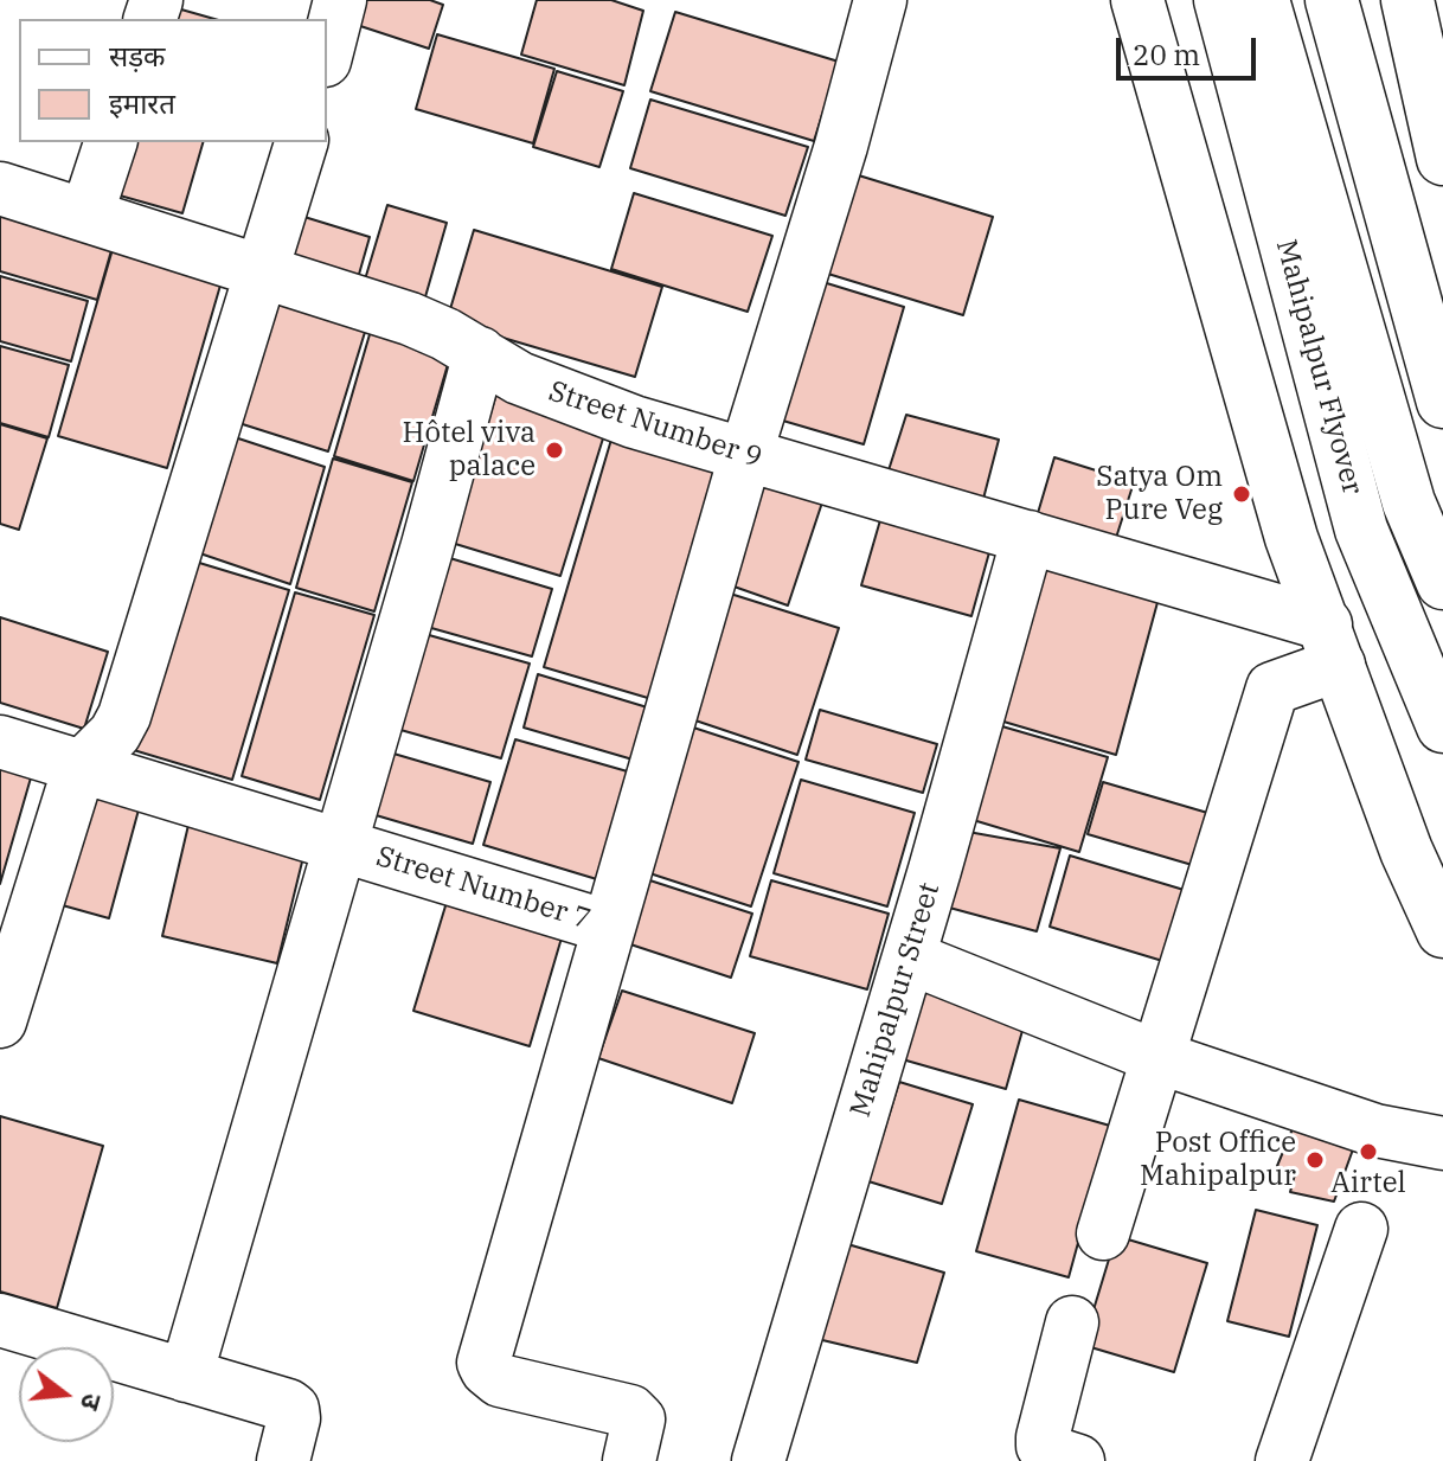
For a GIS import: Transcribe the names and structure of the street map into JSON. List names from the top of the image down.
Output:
{
  "streets": {
    "main road": [
      "Mahipalpur Flyover",
      "Street Number 9",
      "Street Number 7",
      "Mahipalpur Street"
    ]
  },
  "crossings": [
    ["Street Number 9", "Street Number 7"],
    ["Street Number 9", "Mahipalpur Street"]
  ],
  "places": [
    "Hôtel viva palace",
    "Satya Om Pure Veg",
    "Airtel",
    "Post Office Mahipalpur"
  ],
  "legend": ["सड़क", "इमारत"],
  "scale_bar": "20 m",
  "north": "right"
}
